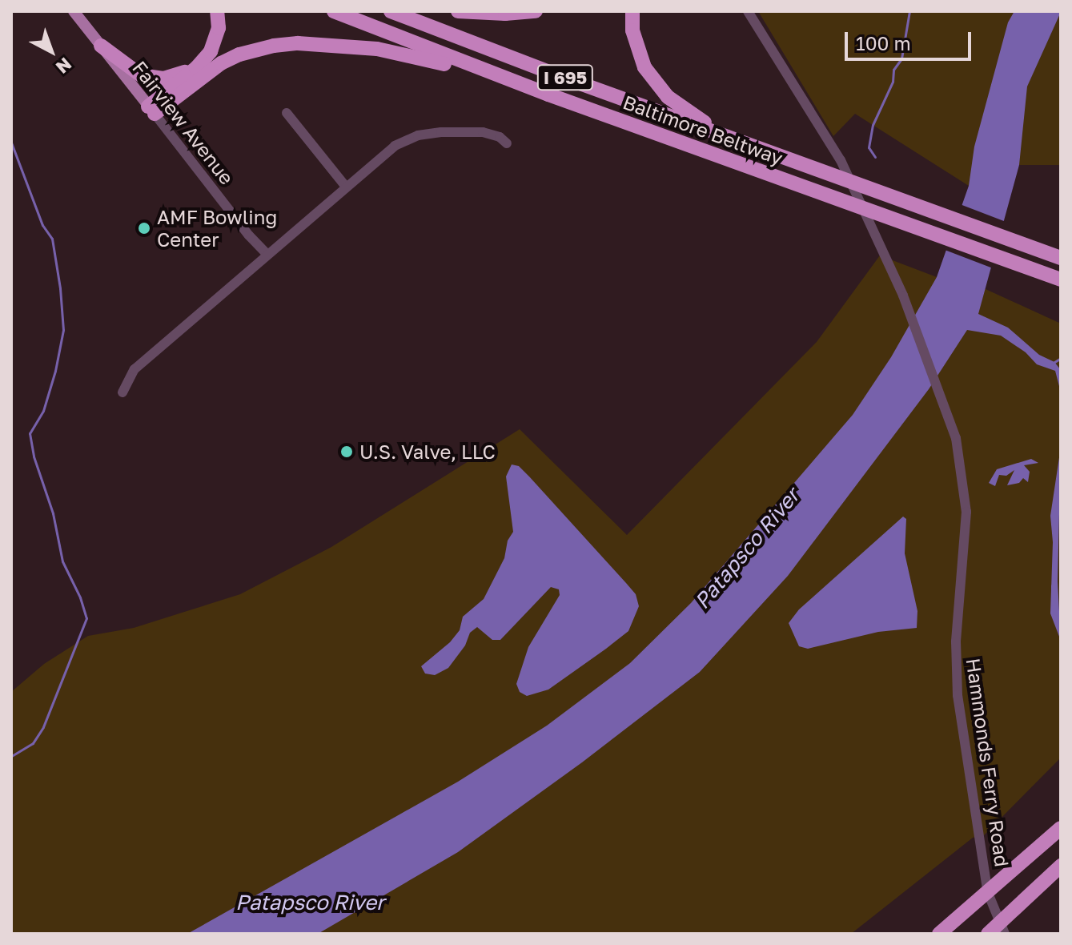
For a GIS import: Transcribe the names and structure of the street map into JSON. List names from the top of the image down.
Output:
{
  "streets": {
    "highway": ["I 695", "Baltimore Beltway"],
    "main road": ["Fairview Avenue"],
    "street": ["Hammonds Ferry Road"]
  },
  "water": ["Patapsco River"],
  "places": ["AMF Bowling Center", "U.S. Valve, LLC"],
  "scale_bar": "100 m",
  "north": "bottom right"
}
